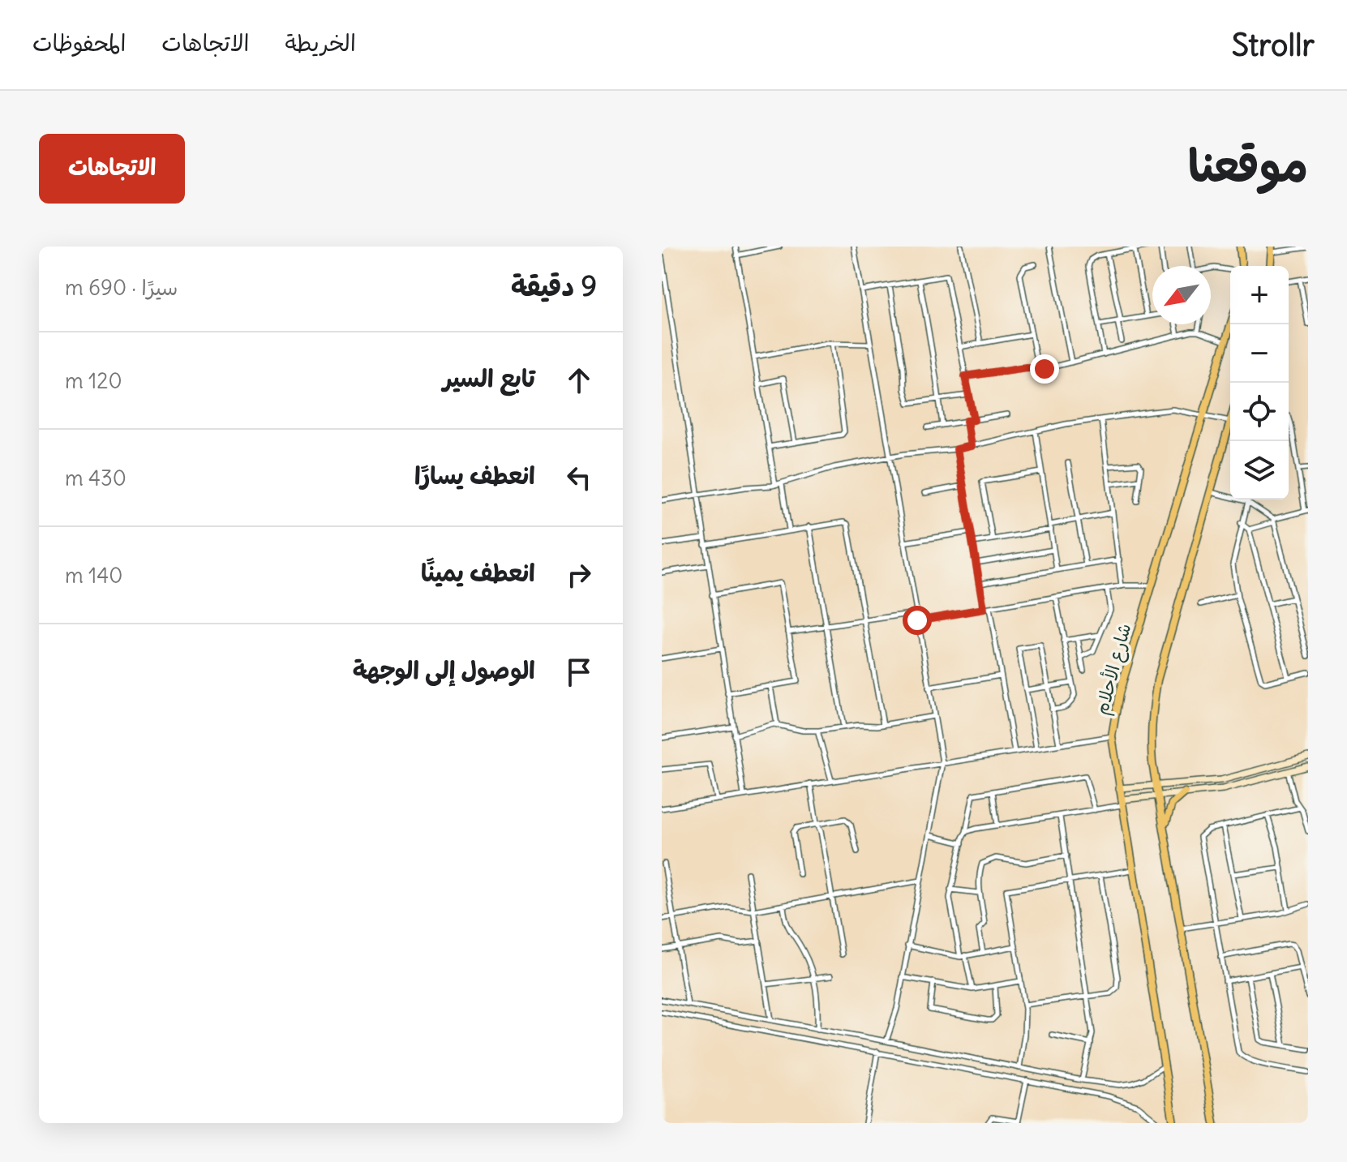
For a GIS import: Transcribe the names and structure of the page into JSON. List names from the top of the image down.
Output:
{
  "streets": {
    "main road": ["شارع الأحلام"]
  },
  "north": "bottom left",
  "page": {
    "header": "Strollr",
    "nav": ["الخريطة", "الاتجاهات", "المحفوظات"],
    "title": "موقعنا",
    "buttons": "الاتجاهات",
    "heading": ["9 دقيقة", "سيرًا · 690 m"],
    "map_buttons": ["+", "−"],
    "list": [
      ["تابع السير", "120 m"],
      ["انعطف يسارًا", "430 m"],
      ["انعطف يمينًا", "140 m"],
      "الوصول إلى الوجهة"
    ]
  }
}
